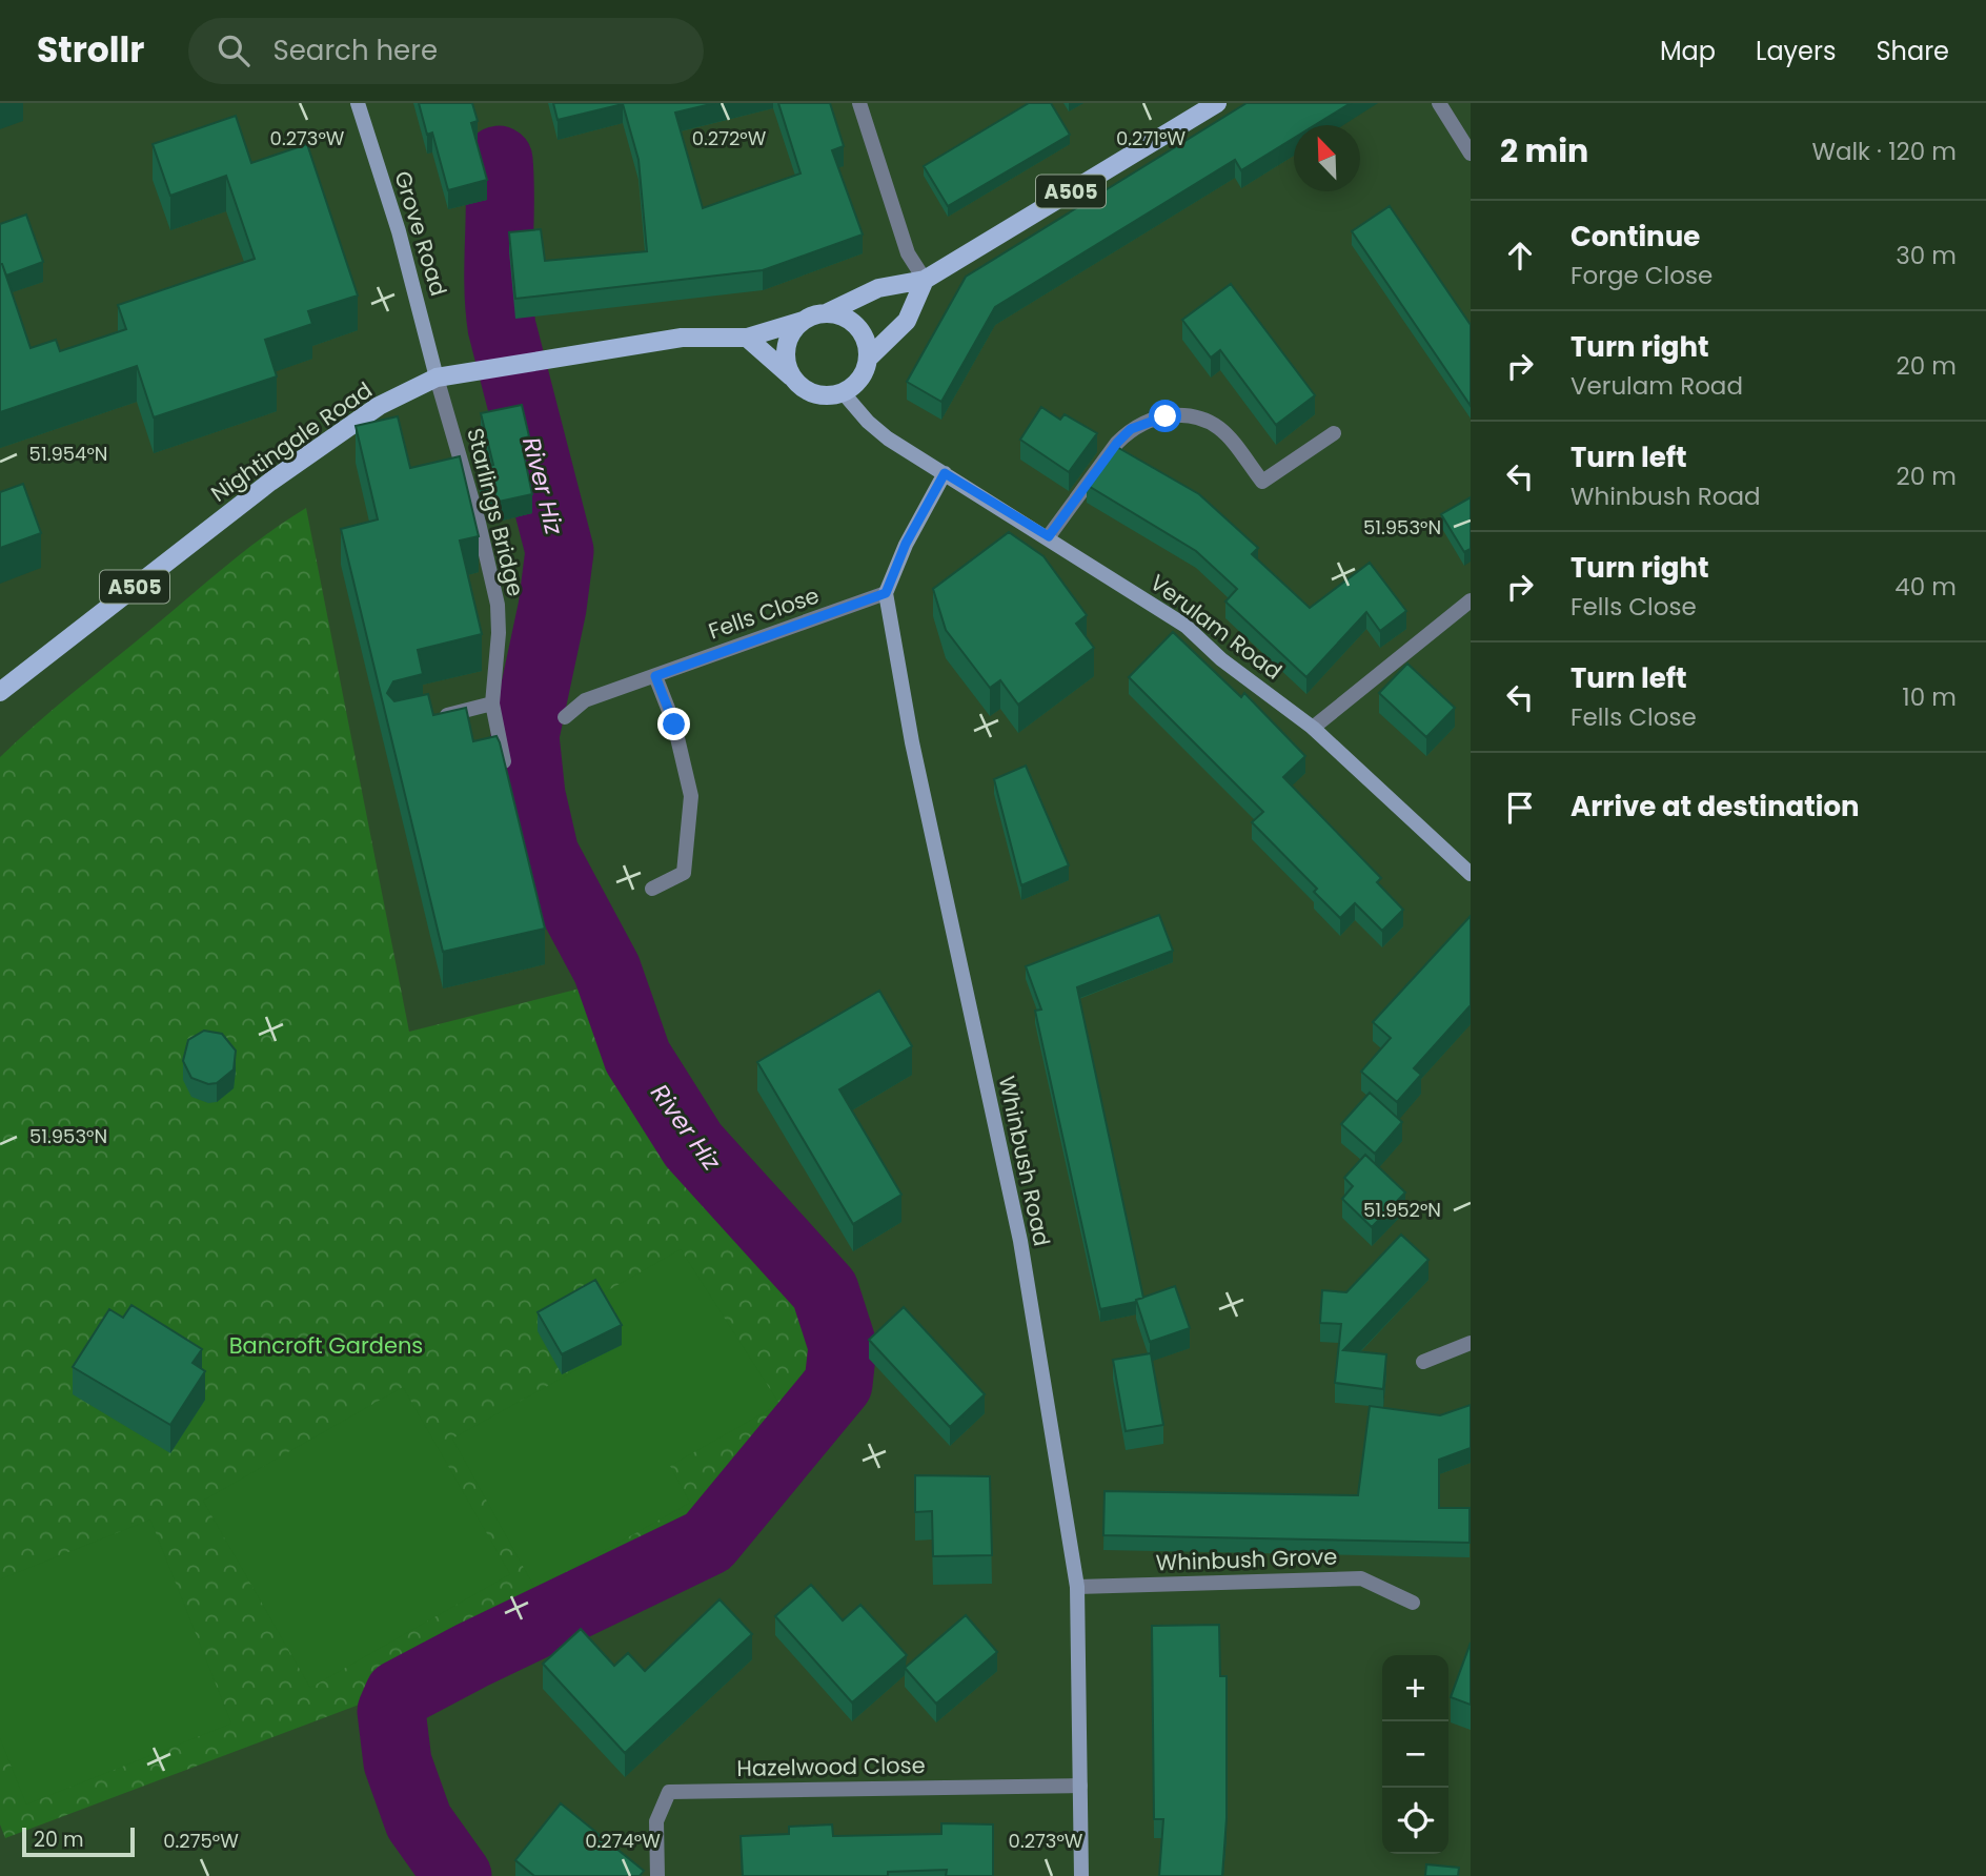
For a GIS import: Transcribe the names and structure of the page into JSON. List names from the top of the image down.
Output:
{
  "streets": {
    "main road": ["A505", "Nightingale Road"],
    "street": [
      "Grove Road",
      "Starlings Bridge",
      "Fells Close",
      "Verulam Road",
      "Whinbush Road",
      "Whinbush Grove",
      "Hazelwood Close"
    ]
  },
  "crossings": [
    ["A505", "Nightingale Road"],
    ["A505", "Verulam Road"],
    ["Grove Road", "Nightingale Road"],
    ["Grove Road", "Starlings Bridge"],
    ["Nightingale Road", "Starlings Bridge"],
    ["Nightingale Road", "Verulam Road"],
    ["Fells Close", "Whinbush Road"],
    ["Whinbush Road", "Whinbush Grove"],
    ["Whinbush Road", "Hazelwood Close"]
  ],
  "water": ["River Hiz"],
  "parks": ["Bancroft Gardens"],
  "scale_bar": "20 m",
  "north": "top left",
  "page": {
    "header": "Strollr",
    "search": "Search here",
    "nav": ["Map", "Layers", "Share"],
    "heading": ["2 min", "Walk · 120 m"],
    "list": [
      ["Continue", "Forge Close", "30 m"],
      ["Turn right", "Verulam Road", "20 m"],
      ["Turn left", "Whinbush Road", "20 m"],
      ["Turn right", "Fells Close", "40 m"],
      ["Turn left", "Fells Close", "10 m"],
      "Arrive at destination"
    ],
    "map_buttons": ["+", "−"],
    "scale": "20 m"
  },
  "coordinates": [
    "0.273°W",
    "0.272°W",
    "0.271°W",
    "51.954°N",
    "51.953°N",
    "51.952°N",
    "0.275°W",
    "0.274°W"
  ]
}
